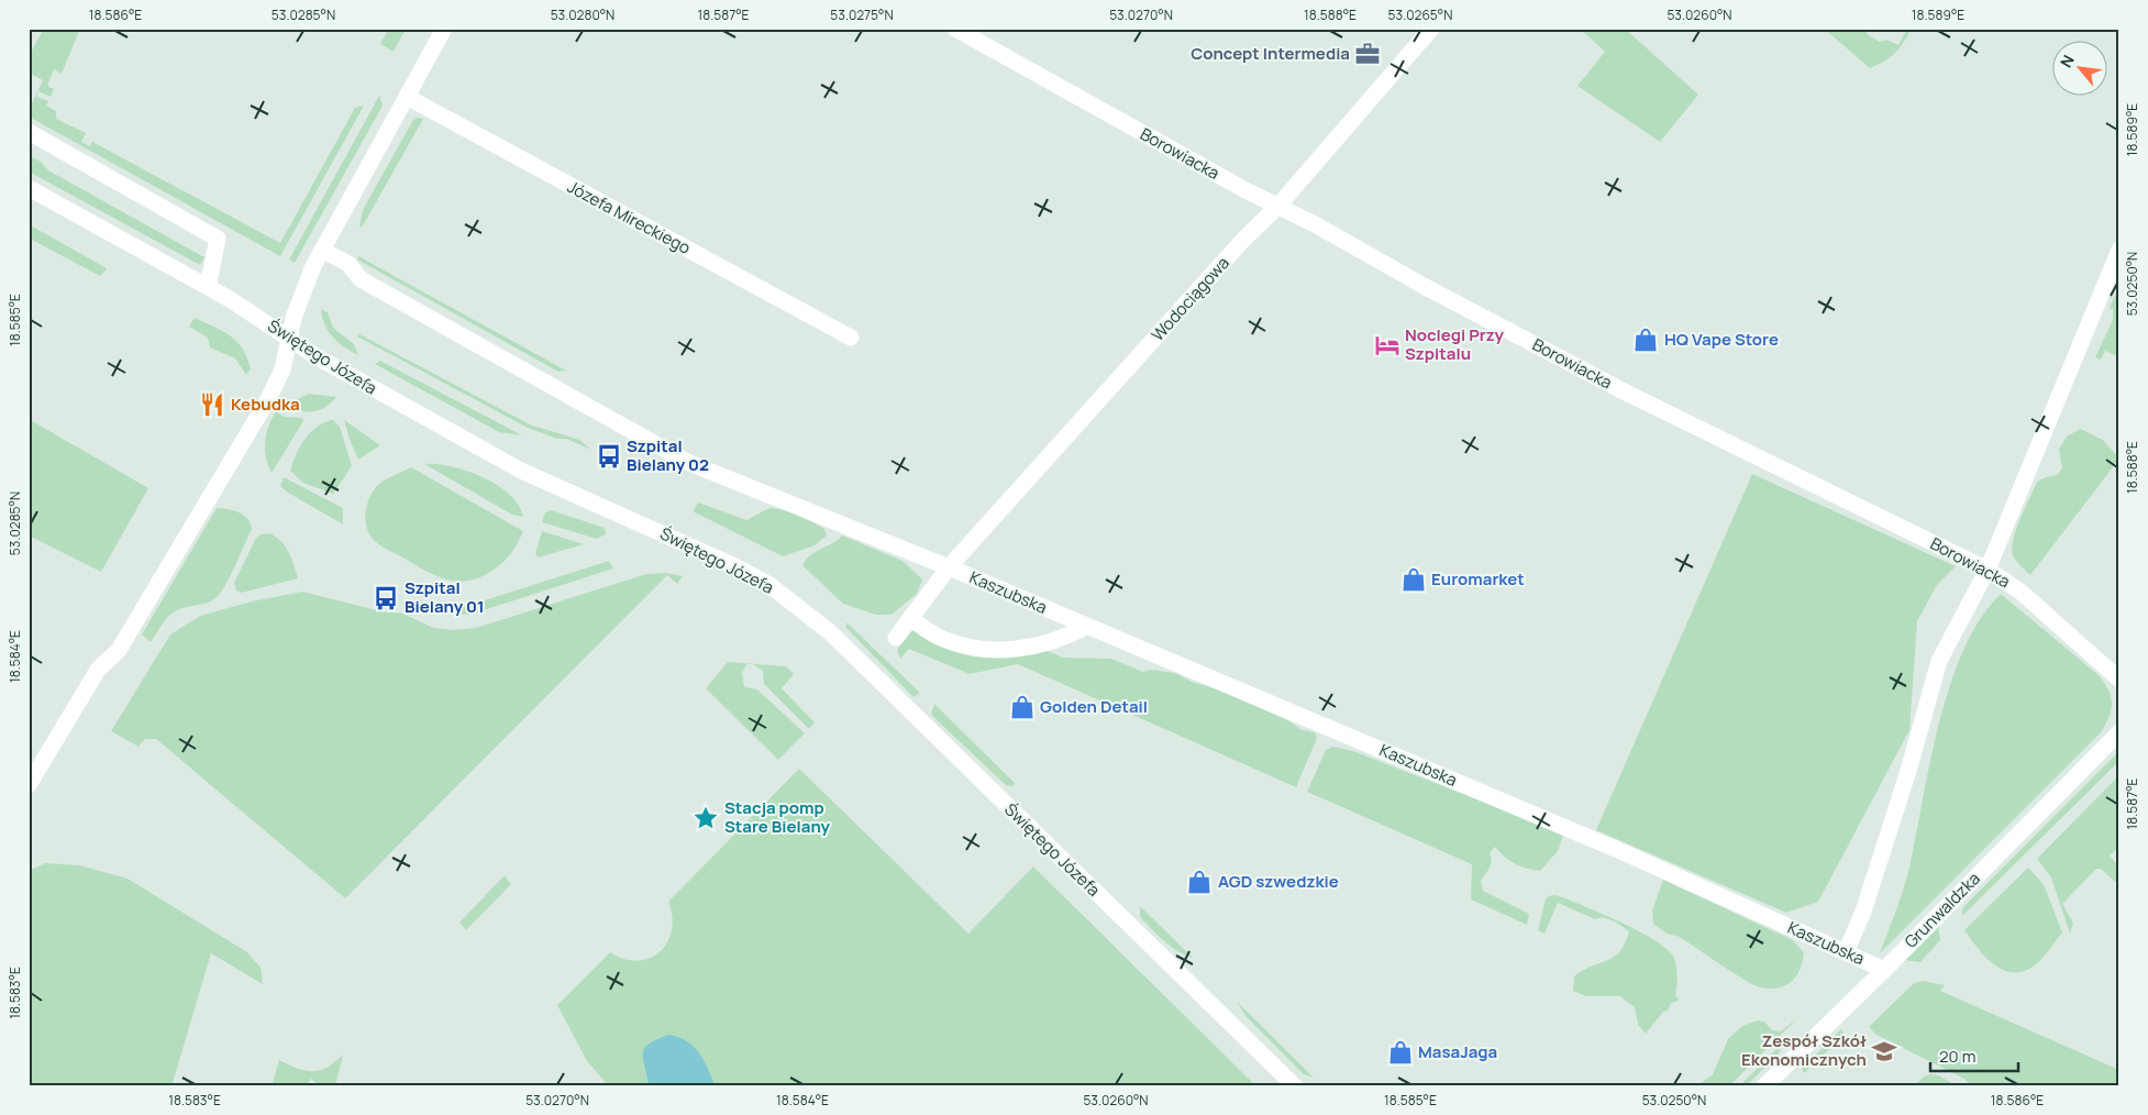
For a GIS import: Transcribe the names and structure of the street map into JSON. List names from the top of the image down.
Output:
{
  "streets": {
    "street": [
      "Borowiacka",
      "Józefa Mireckiego",
      "Wodociągowa",
      "Świętego Józefa",
      "Kaszubska",
      "Grunwaldzka"
    ]
  },
  "crossings": [
    ["Borowiacka", "Wodociągowa"],
    ["Wodociągowa", "Kaszubska"],
    ["Kaszubska", "Grunwaldzka"]
  ],
  "places": {
    "office": ["Concept Intermedia"],
    "shop": [
      "HQ Vape Store",
      "Euromarket",
      "Golden Detail",
      "AGD szwedzkie",
      "MasaJaga"
    ],
    "hotel": ["Noclegi Przy Szpitalu"],
    "restaurant": ["Kebudka"],
    "bus stop": ["Szpital Bielany 02", "Szpital Bielany 01"],
    "place": ["Stacja pomp Stare Bielany"],
    "school or university": ["Zespół Szkół Ekonomicznych"]
  },
  "scale_bar": "20 m",
  "north": "top left",
  "coordinates": [
    "18.586°E",
    "53.0285°N",
    "53.0280°N",
    "18.587°E",
    "53.0275°N",
    "53.0270°N",
    "18.588°E",
    "53.0265°N",
    "53.0260°N",
    "18.589°E",
    "53.0250°N",
    "18.585°E",
    "18.584°E",
    "18.583°E"
  ]
}
